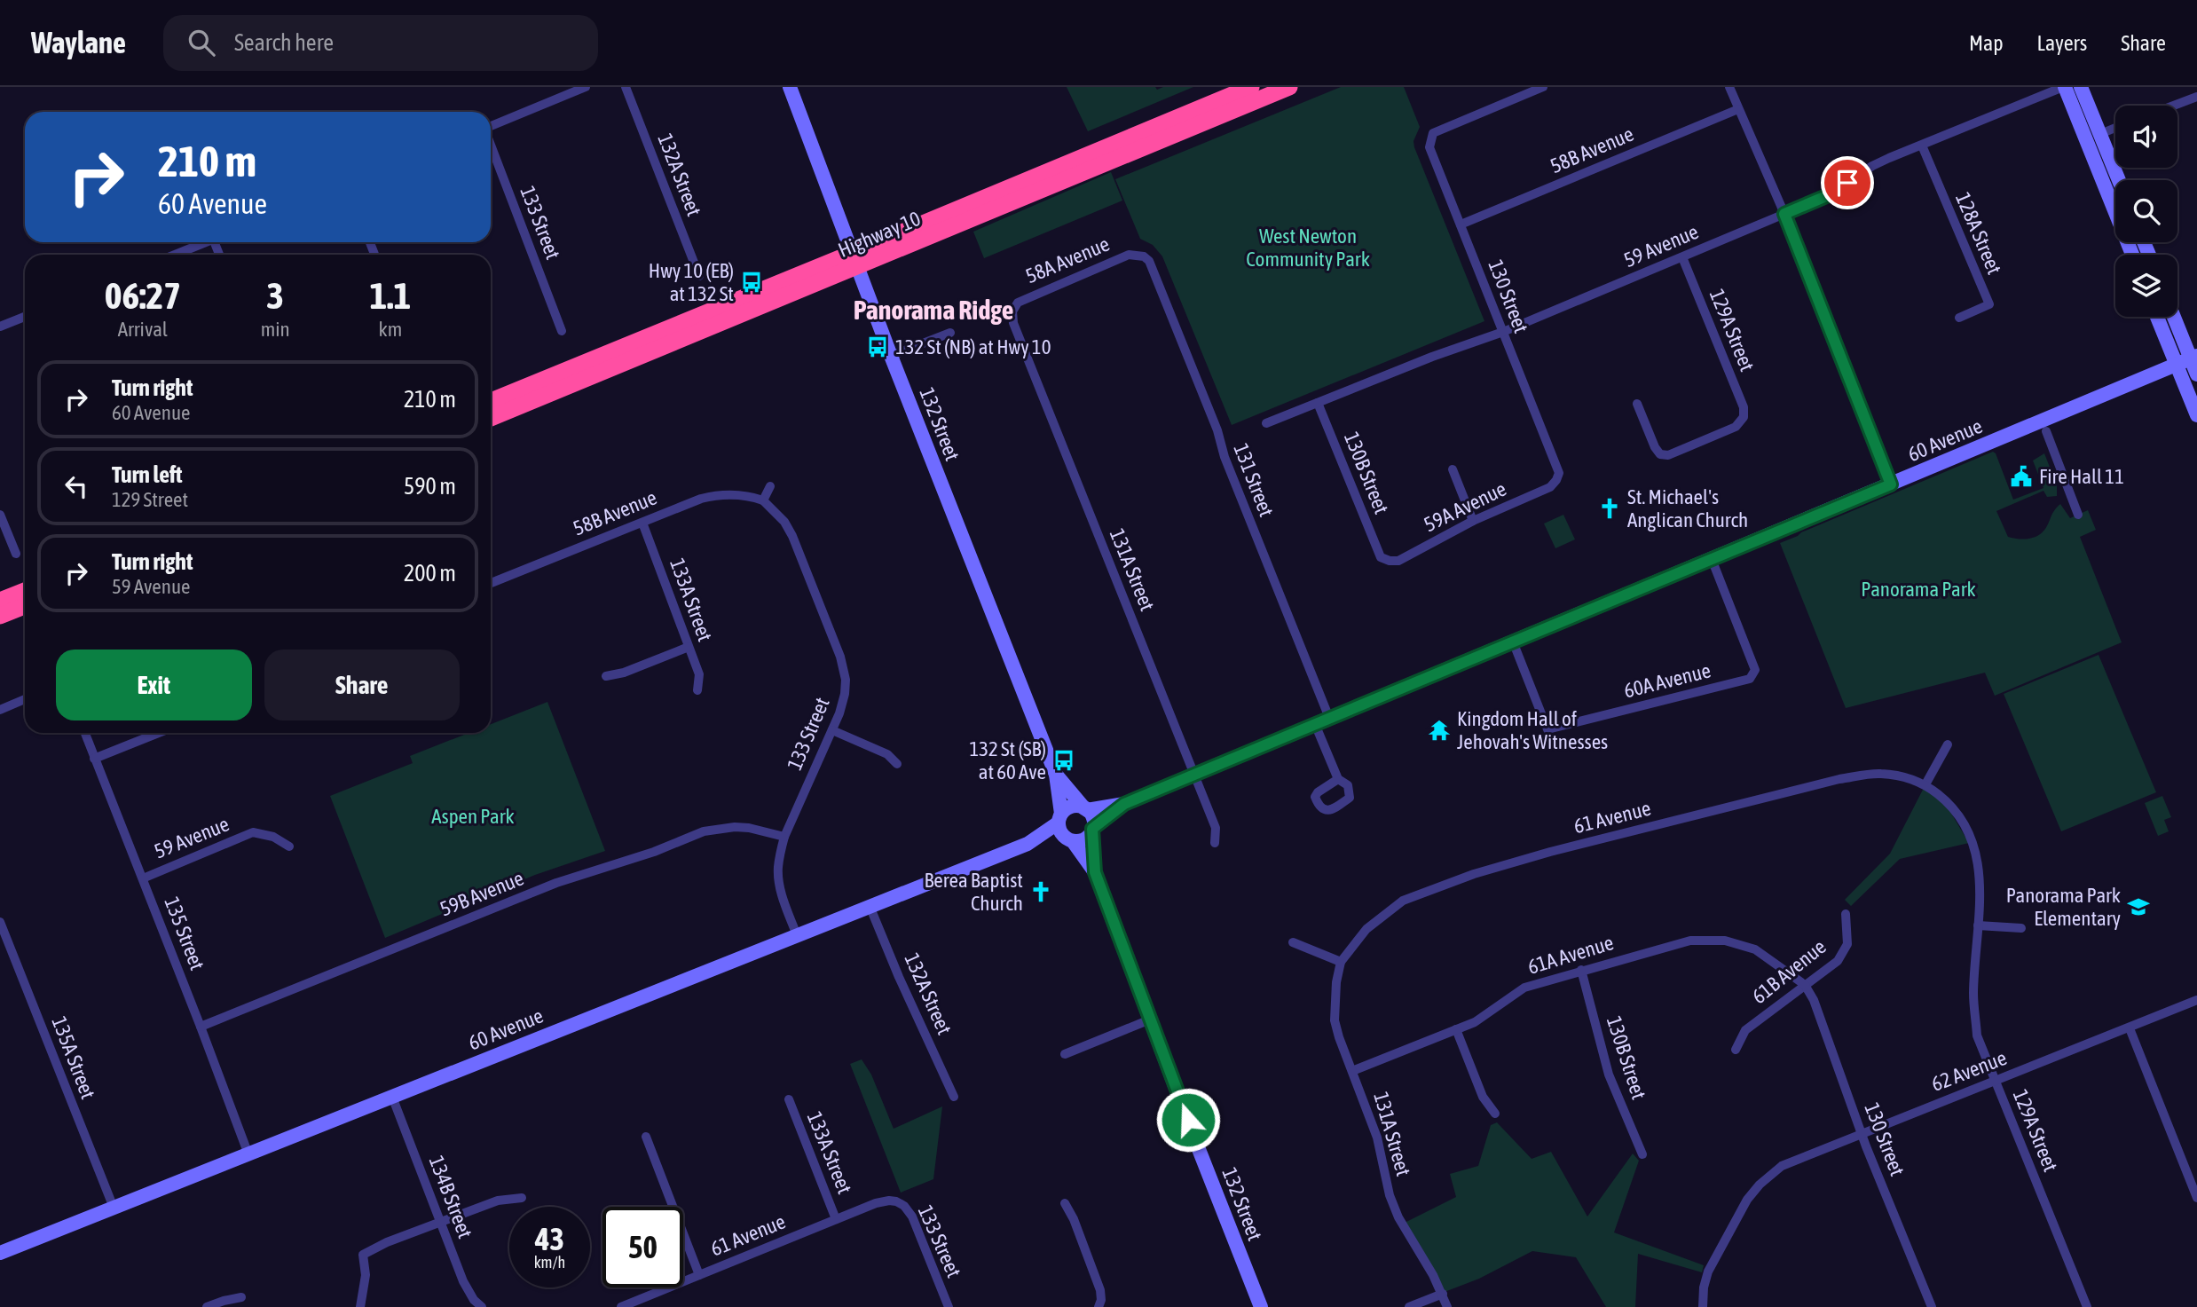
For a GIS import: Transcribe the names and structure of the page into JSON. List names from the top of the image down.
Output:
{
  "streets": {
    "highway": ["Highway 10"],
    "street": [
      "58B Avenue",
      "132A Street",
      "133 Street",
      "128A Street",
      "59 Avenue",
      "58A Avenue",
      "130 Street",
      "129A Street",
      "132 Street",
      "60 Avenue",
      "130B Street",
      "131 Street",
      "59A Avenue",
      "131A Street",
      "133A Street",
      "60A Avenue",
      "61 Avenue",
      "59B Avenue",
      "135 Street",
      "61A Avenue",
      "61B Avenue",
      "135A Street",
      "62 Avenue",
      "134B Street"
    ]
  },
  "crossings": [
    ["58B Avenue", "133 Street"],
    ["58B Avenue", "130 Street"],
    ["58B Avenue", "133A Street"],
    ["132A Street", "60 Avenue"],
    ["133 Street", "60 Avenue"],
    ["133 Street", "61 Avenue"],
    ["133 Street", "59B Avenue"],
    ["128A Street", "59 Avenue"],
    ["Highway 10", "132 Street"],
    ["59 Avenue", "130 Street"],
    ["59 Avenue", "129A Street"],
    ["59 Avenue", "130B Street"],
    ["59 Avenue", "135 Street"],
    ["58A Avenue", "131 Street"],
    ["58A Avenue", "131A Street"],
    ["130 Street", "59A Avenue"],
    ["130 Street", "61A Avenue"],
    ["130 Street", "61B Avenue"],
    ["130 Street", "62 Avenue"],
    ["129A Street", "61 Avenue"],
    ["129A Street", "62 Avenue"],
    ["132 Street", "60 Avenue"],
    ["60 Avenue", "131 Street"],
    ["60 Avenue", "131A Street"],
    ["60 Avenue", "60A Avenue"],
    ["60 Avenue", "135 Street"],
    ["60 Avenue", "135A Street"],
    ["60 Avenue", "134B Street"],
    ["130B Street", "59A Avenue"],
    ["130B Street", "61A Avenue"],
    ["131A Street", "61 Avenue"],
    ["131A Street", "61A Avenue"],
    ["133A Street", "61 Avenue"],
    ["59B Avenue", "135 Street"],
    ["61A Avenue", "61B Avenue"]
  ],
  "districts": ["Panorama Ridge"],
  "parks": ["West Newton Community Park", "Panorama Park", "Aspen Park"],
  "places": {
    "bus stop": ["Hwy 10 (EB) at 132 St", "132 St (NB) at Hwy 10", "132 St (SB) at 60 Ave"],
    "public building": ["Fire Hall 11"],
    "church": ["St. Michael's Anglican Church", "Berea Baptist Church"],
    "temple": ["Kingdom Hall of Jehovah's Witnesses"],
    "school or university": ["Panorama Park Elementary"]
  },
  "page": {
    "header": "Waylane",
    "search": "Search here",
    "nav": ["Map", "Layers", "Share"],
    "turn": ["210 m", "60 Avenue"],
    "eta": [
      "06:27",
      "Arrival",
      "3",
      "min",
      "1.1",
      "km"
    ],
    "list": [
      {
        "name": "Turn right",
        "note": "60 Avenue",
        "value": "210 m"
      },
      {
        "name": "Turn left",
        "note": "129 Street",
        "value": "590 m"
      },
      {
        "name": "Turn right",
        "note": "59 Avenue",
        "value": "200 m"
      }
    ],
    "buttons": ["Exit", "Share"],
    "speed": "43 km/h",
    "limit": "50"
  }
}
